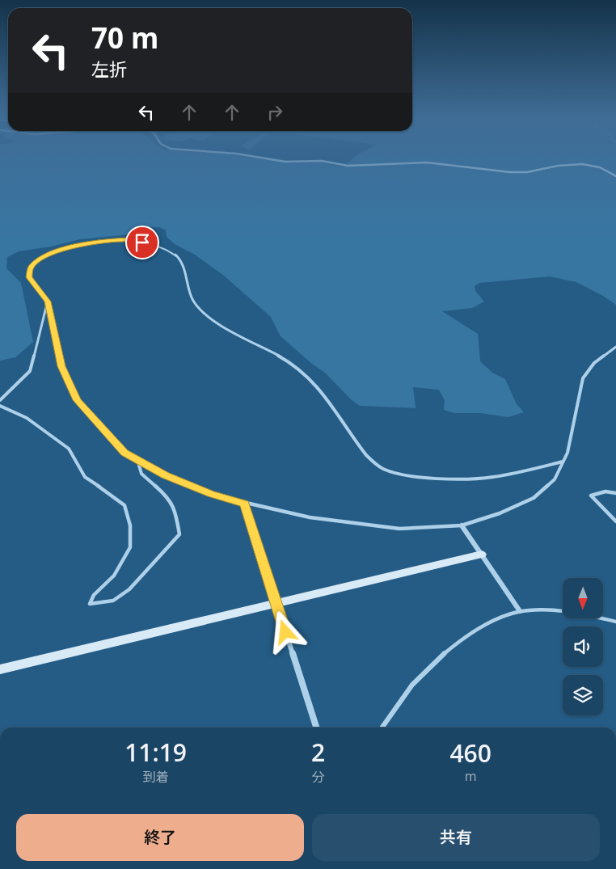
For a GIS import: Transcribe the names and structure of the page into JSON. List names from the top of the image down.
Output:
{
  "north": "bottom",
  "page": {
    "turn": ["70 m", "左折"],
    "eta": [
      "11:19",
      "到着",
      "2",
      "分",
      "460",
      "m"
    ],
    "buttons": ["終了", "共有"]
  }
}
